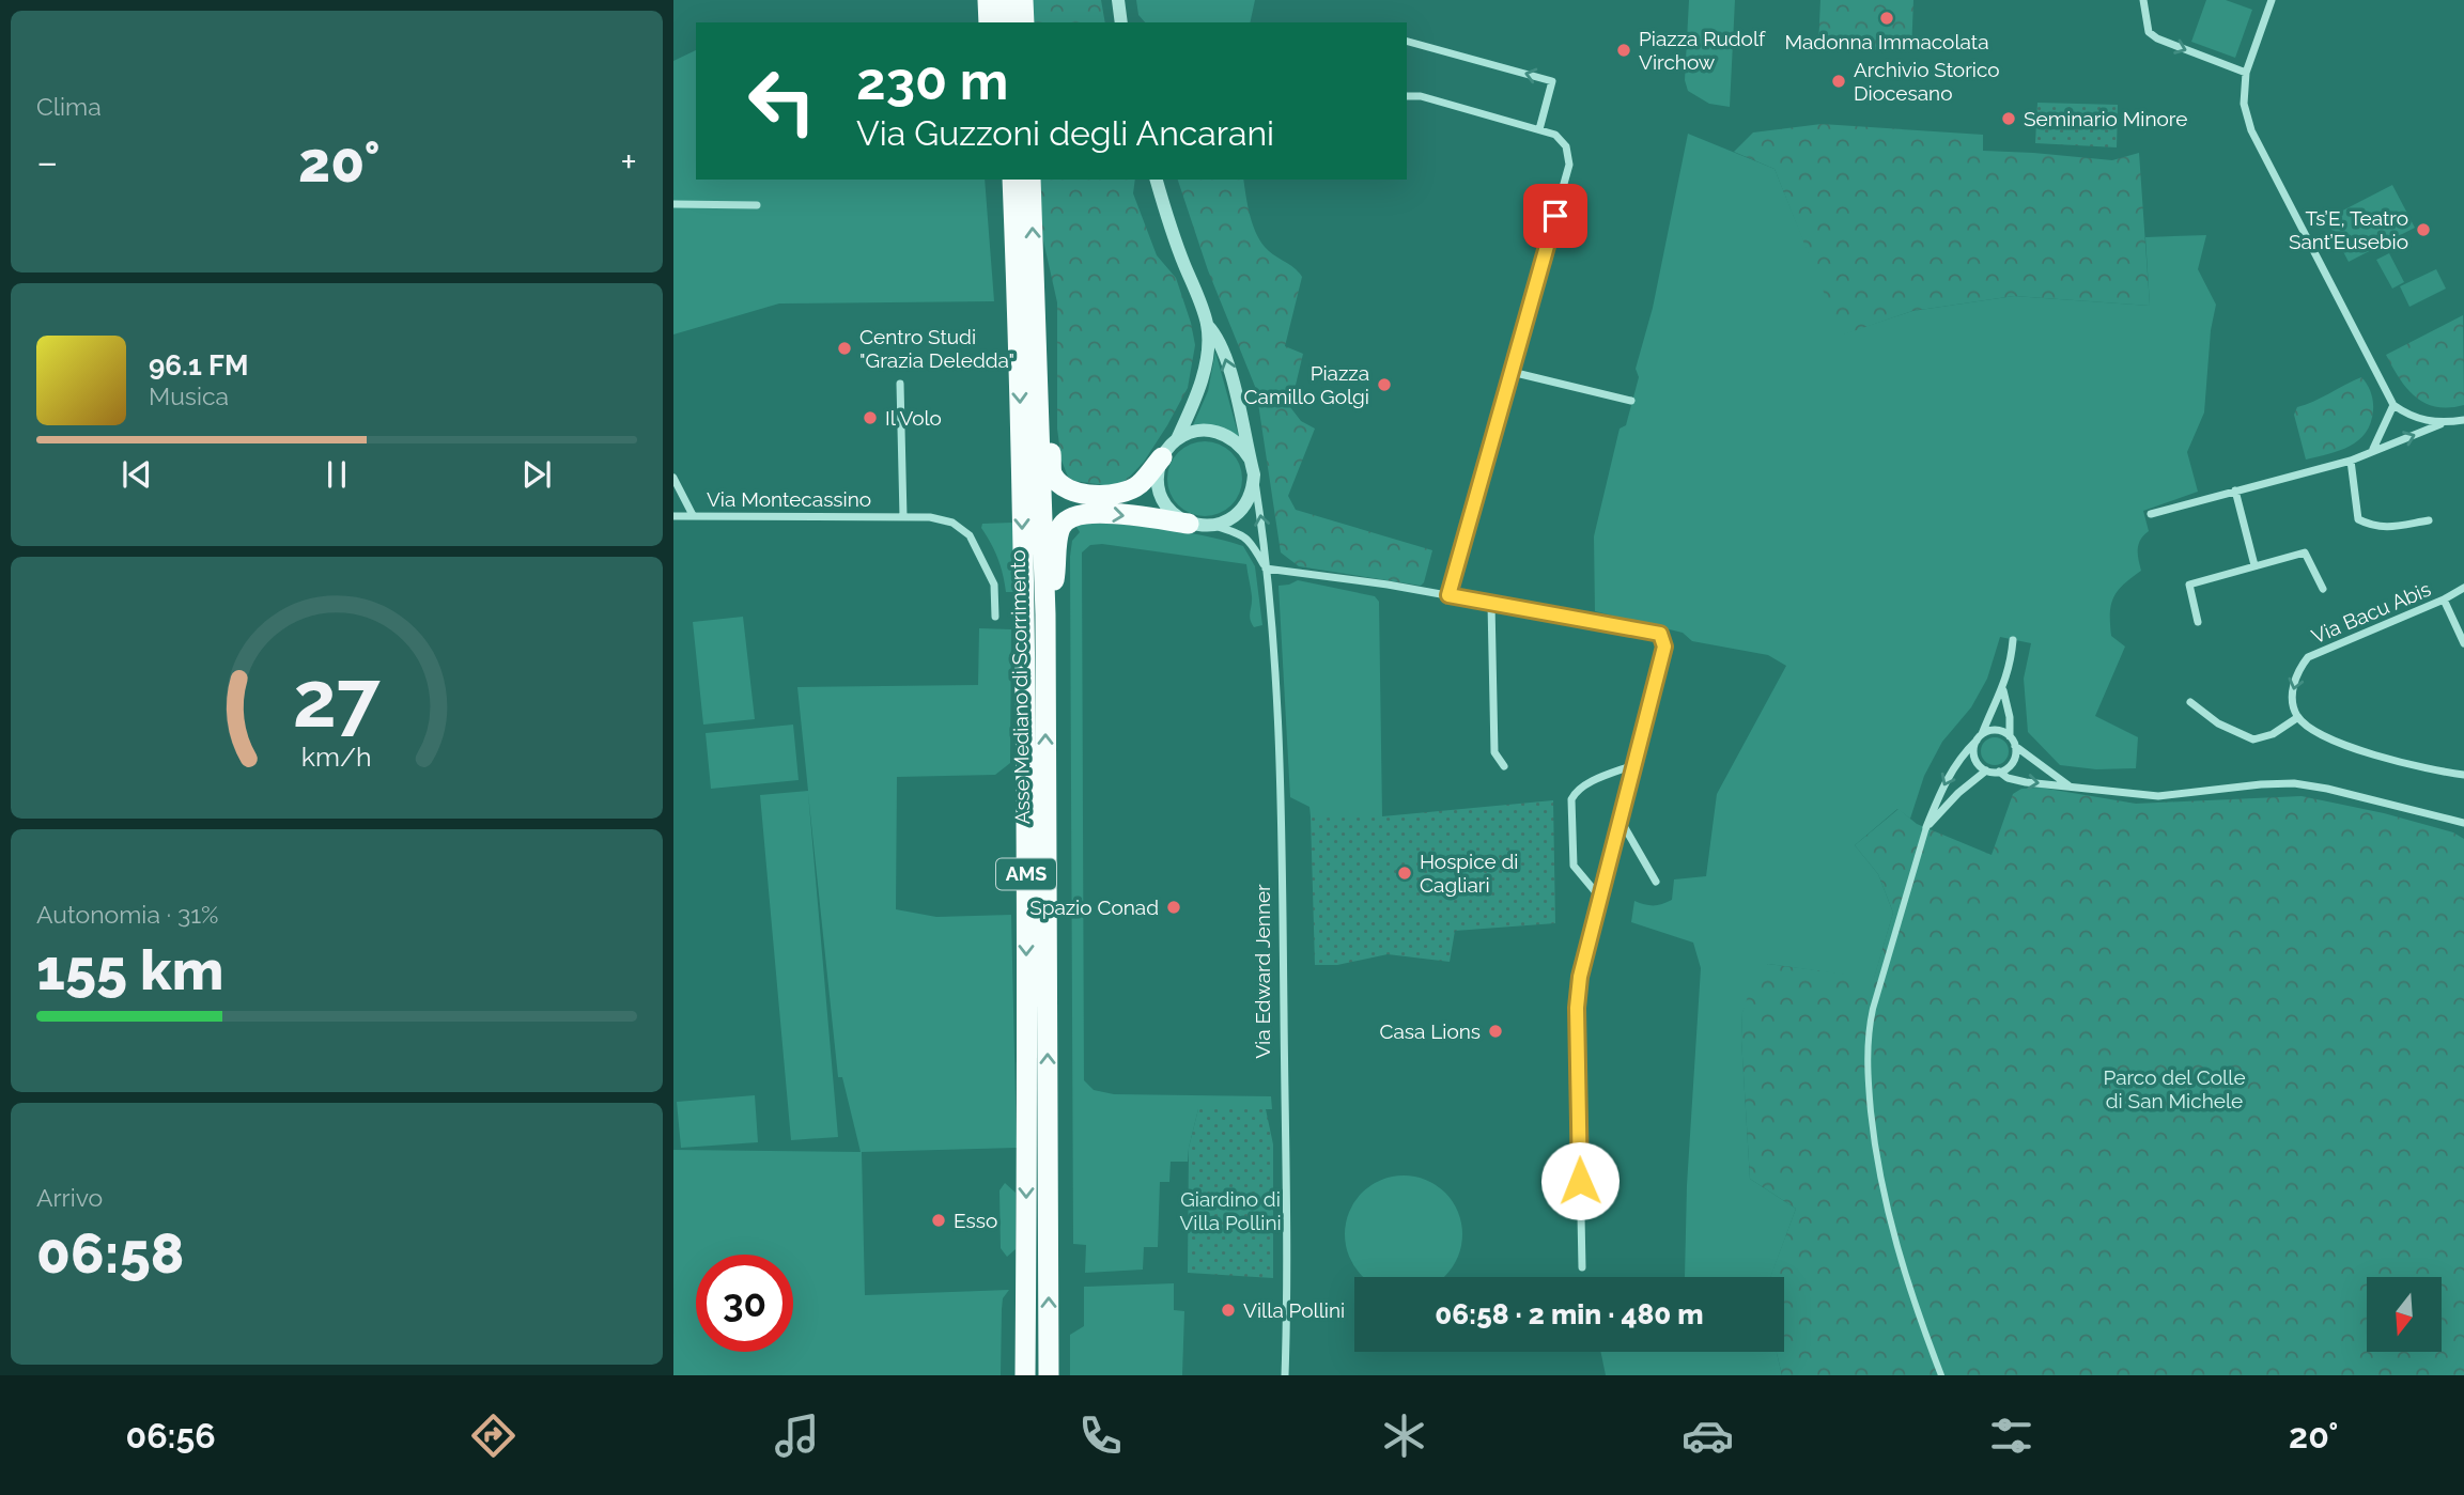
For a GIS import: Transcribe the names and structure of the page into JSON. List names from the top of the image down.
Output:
{
  "streets": {
    "highway": ["Asse Mediano di Scorrimento", "AMS"],
    "street": ["Via Montecassino", "Via Bacu Abis", "Via Edward Jenner"]
  },
  "one_way": ["Via Bacu Abis"],
  "parks": ["Parco del Colle di San Michele", "Giardino di Villa Pollini"],
  "places": [
    "Madonna Immacolata",
    "Piazza Rudolf Virchow",
    "Archivio Storico Diocesano",
    "Seminario Minore",
    "Ts’E, Teatro Sant’Eusebio",
    "Centro Studi \"Grazia Deledda\"",
    "Piazza Camillo Golgi",
    "Il Volo",
    "Hospice di Cagliari",
    "Spazio Conad",
    "Casa Lions",
    "Esso",
    "Villa Pollini"
  ],
  "north": "bottom",
  "page": {
    "tile": [
      "Clima",
      ["Autonomia · 31%", "155 km"],
      ["Arrivo", "06:58"]
    ],
    "turn": ["230 m", "Via Guzzoni degli Ancarani"],
    "heat": ["−", "20°", "+"],
    "song": ["96.1 FM", "Musica"],
    "limit": "30",
    "trip": "06:58 · 2 min · 480 m",
    "tabs": ["06:56", "20°"],
    "gauge": ["27", "km/h"]
  }
}
